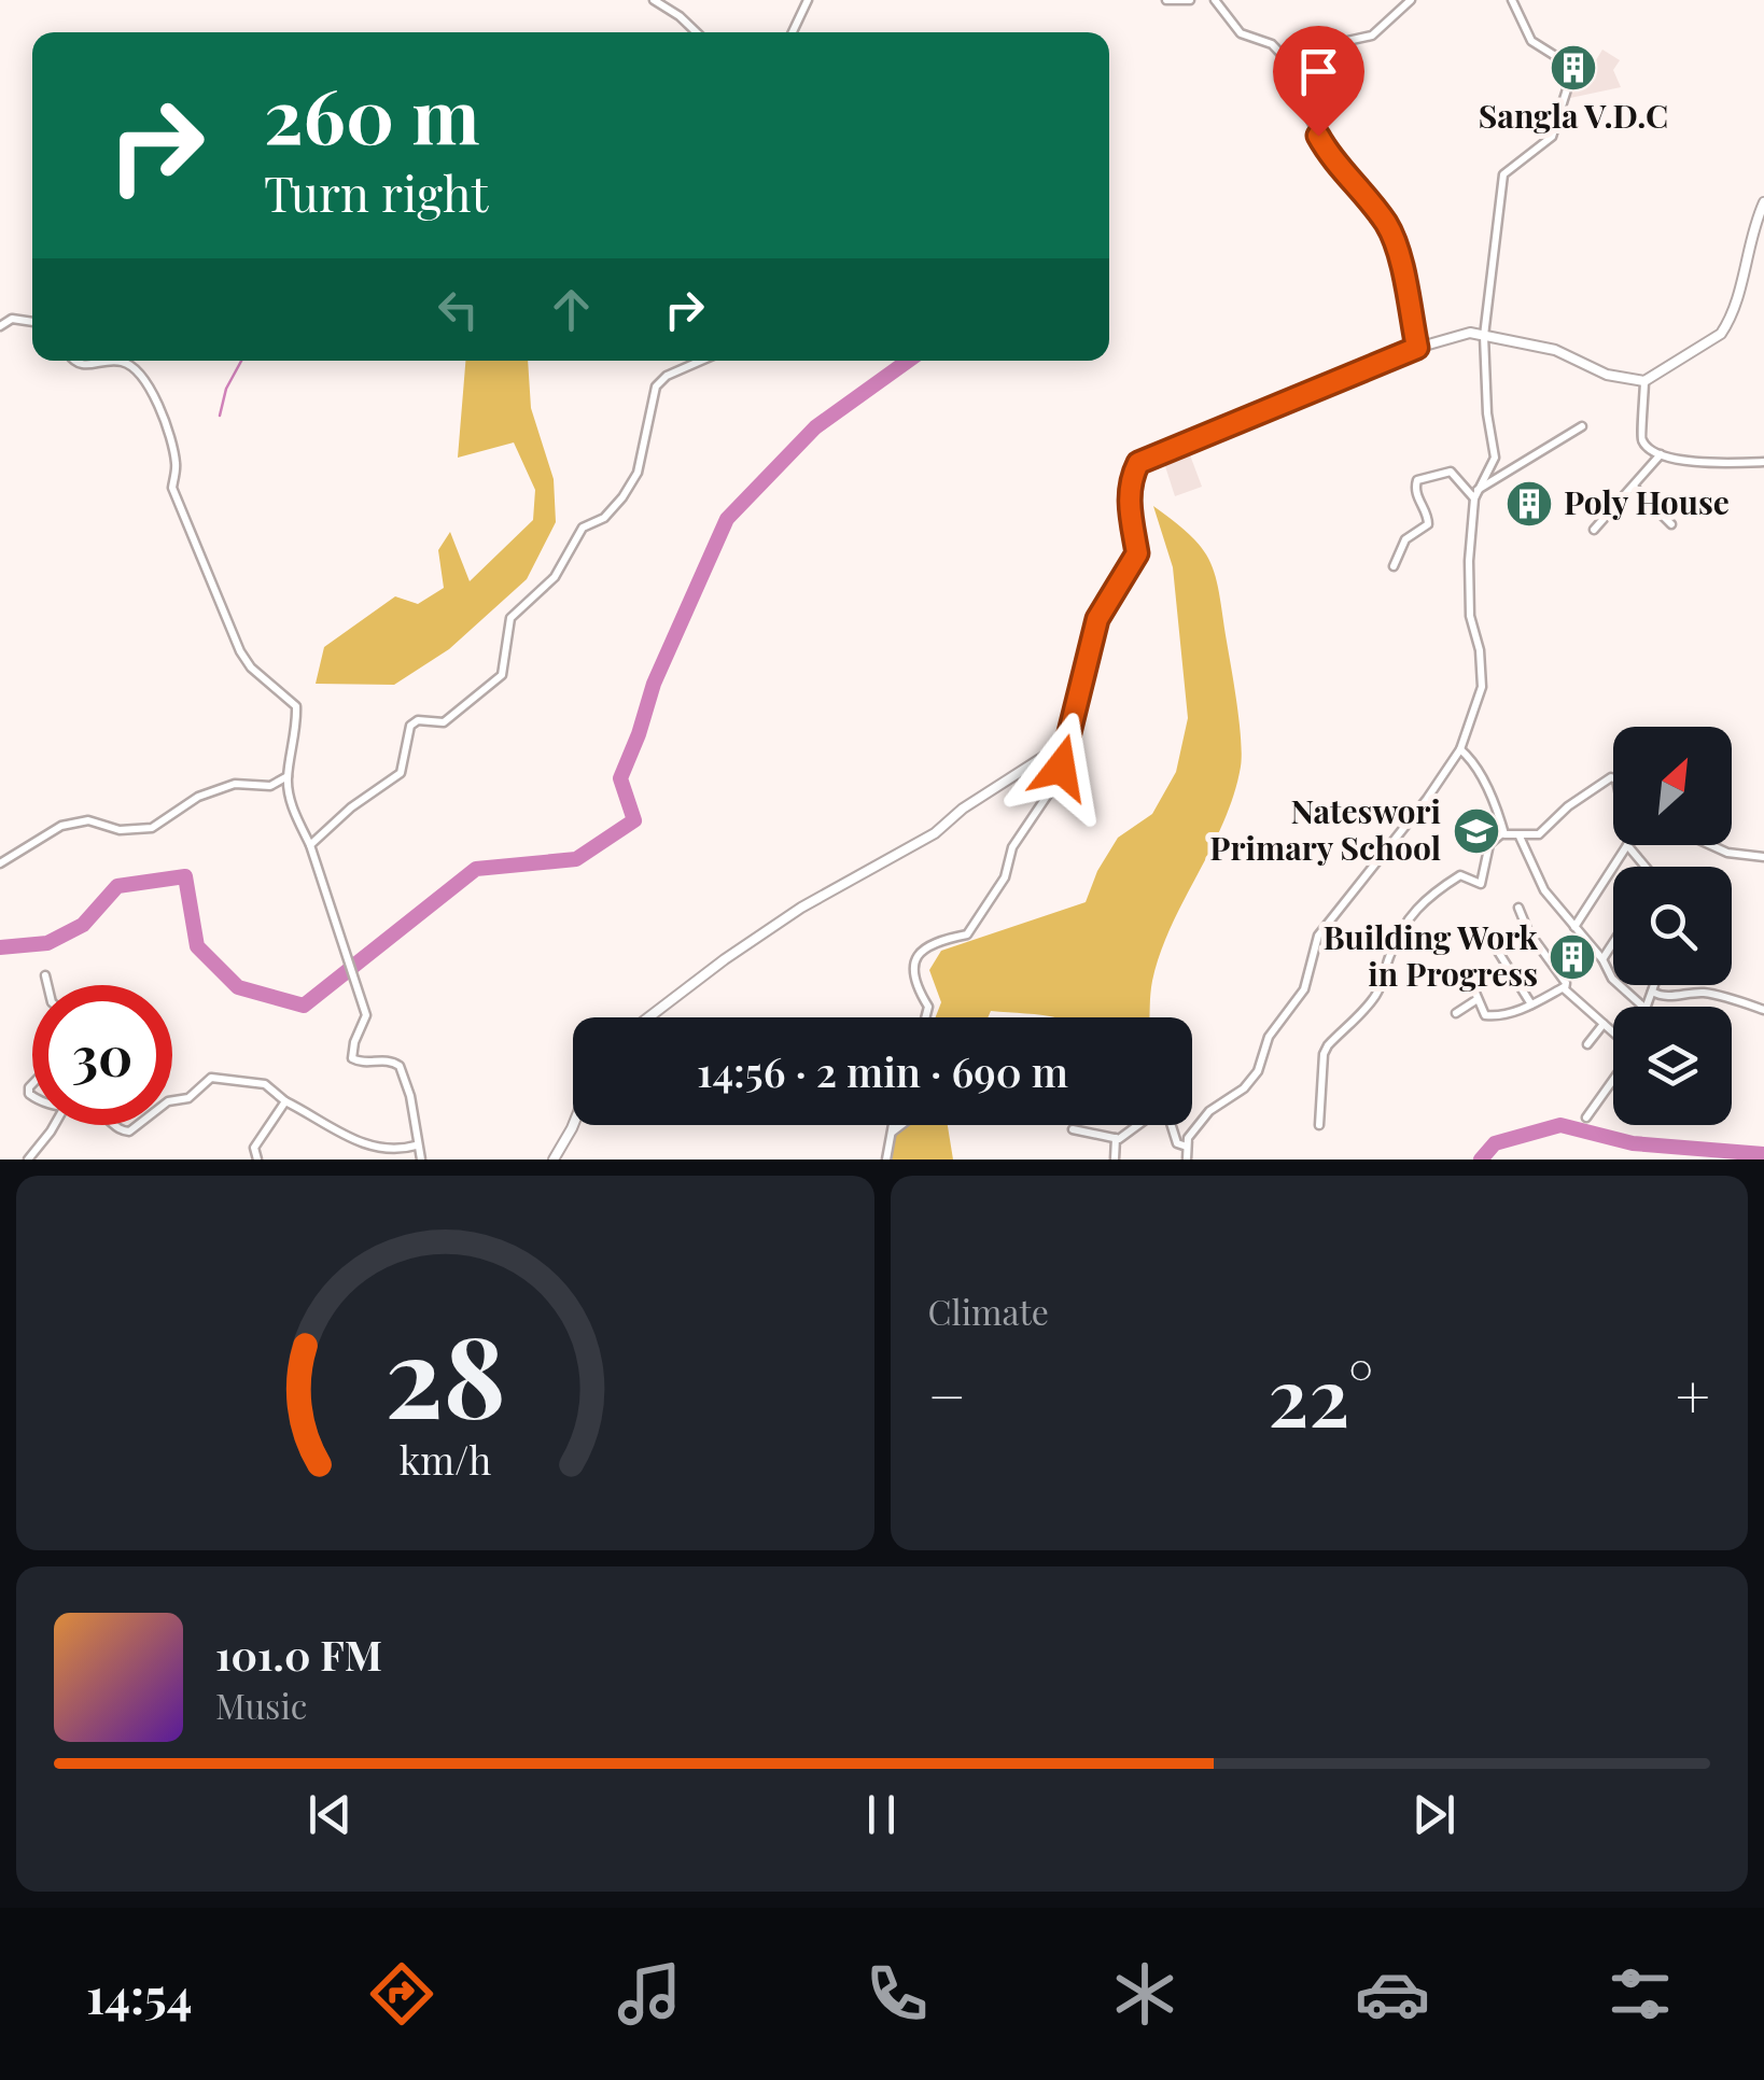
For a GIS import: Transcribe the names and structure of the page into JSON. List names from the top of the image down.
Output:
{
  "places": {
    "building": ["Sangla V.D.C", "Poly House", "Building Work in Progress"],
    "school or university": ["Nateswori Primary School"]
  },
  "north": "top right",
  "page": {
    "turn": ["260 m", "Turn right"],
    "limit": "30",
    "trip": "14:56 · 2 min · 690 m",
    "tile": "Climate",
    "heat": ["−", "22°", "+"],
    "song": ["101.0 FM", "Music"],
    "tabs": "14:54",
    "gauge": ["28", "km/h"]
  }
}
